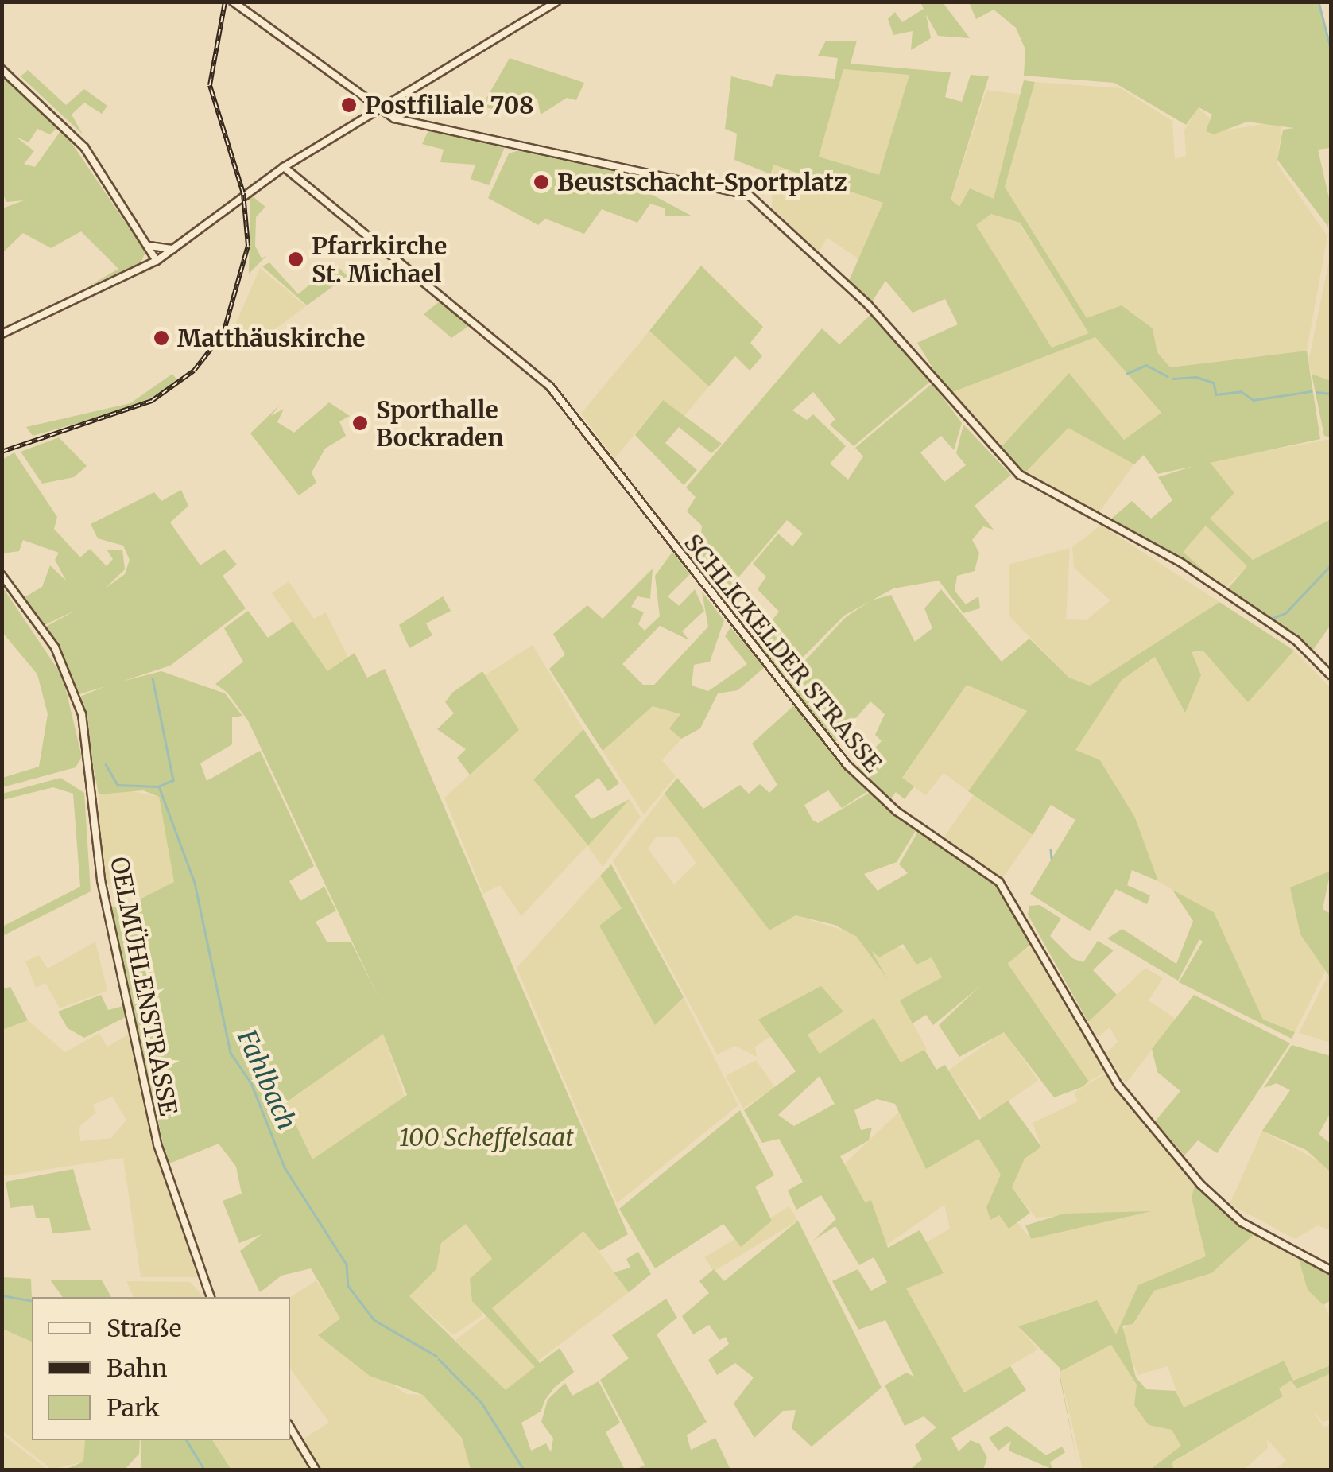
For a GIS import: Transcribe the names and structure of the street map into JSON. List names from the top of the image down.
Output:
{
  "streets": {
    "main road": ["SCHLICKELDER STRASSE", "OELMÜHLENSTRASSE"]
  },
  "water": ["Fahlbach"],
  "parks": ["100 Scheffelsaat"],
  "places": [
    "Postfiliale 708",
    "Beustschacht-Sportplatz",
    "Pfarrkirche St. Michael",
    "Matthäuskirche",
    "Sporthalle Bockraden"
  ],
  "legend": ["Straße", "Bahn", "Park"]
}
